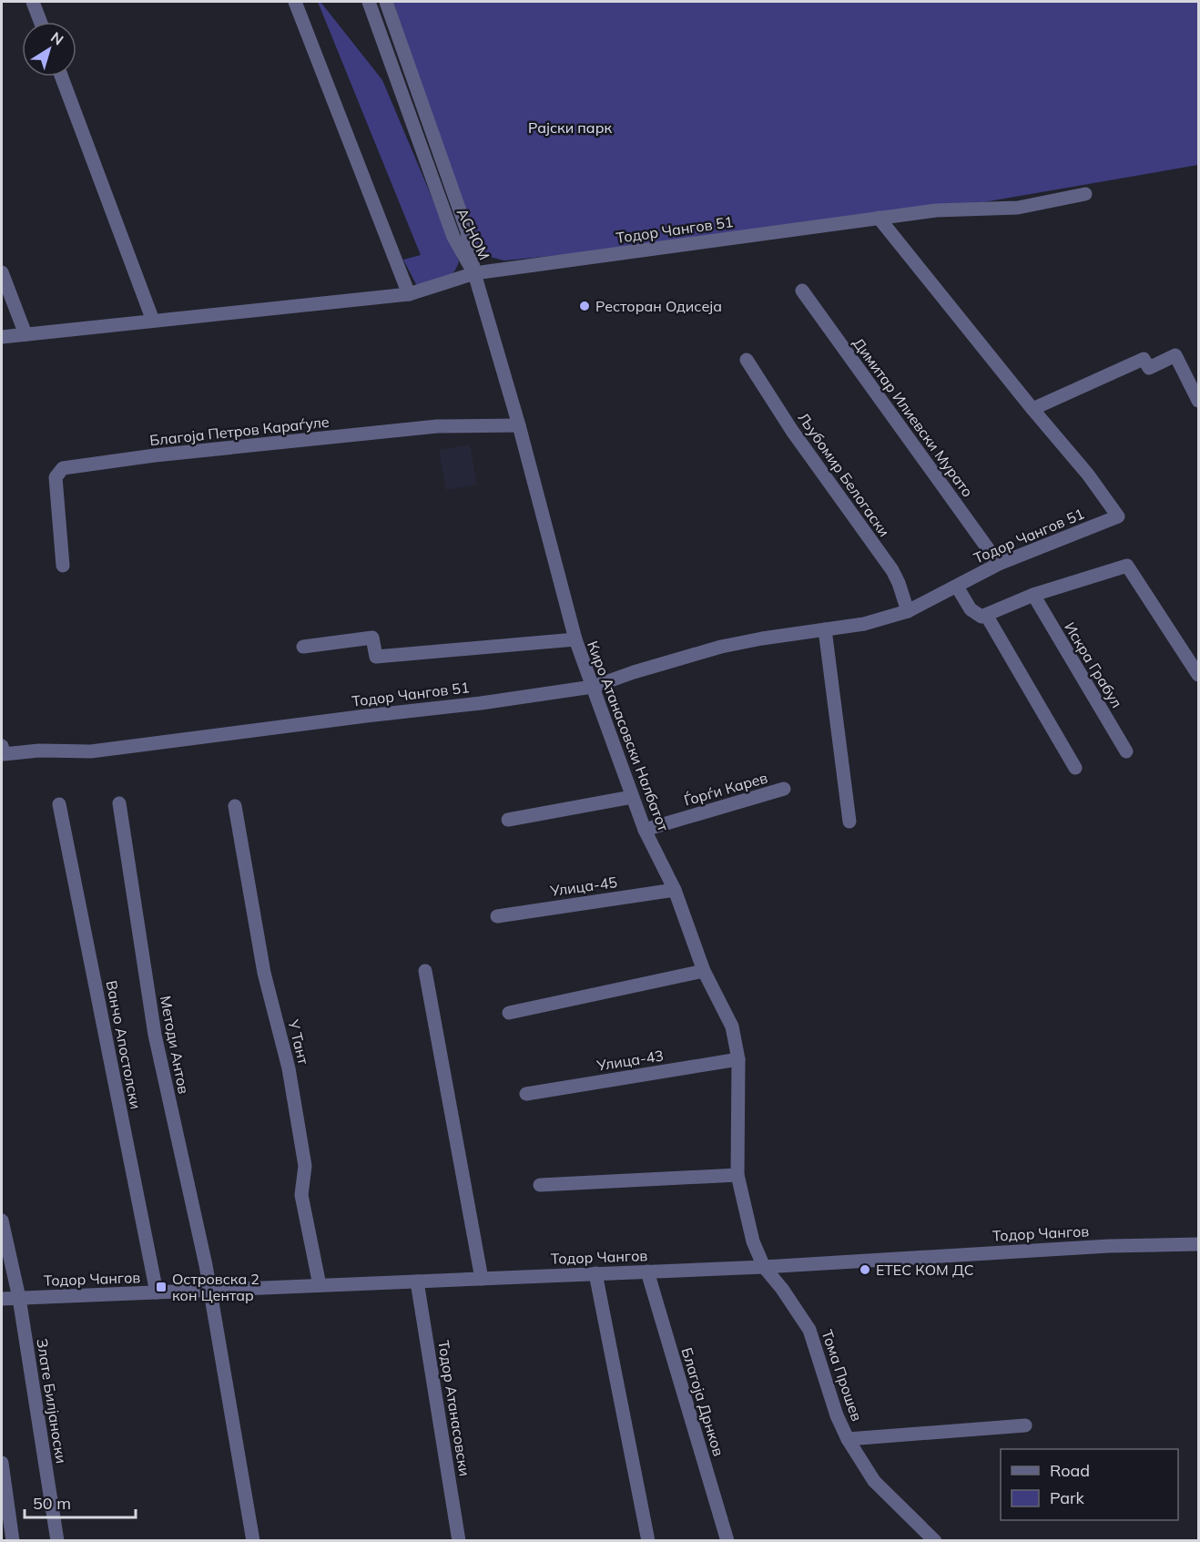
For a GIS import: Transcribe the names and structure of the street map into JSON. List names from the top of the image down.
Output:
{
  "streets": {
    "street": [
      "Тодор Чангов 51",
      "АСНОМ",
      "Димитар Илиевски Мурато",
      "Благоја Петров Караѓуле",
      "Љубомир Белогаски",
      "Искра Грабул",
      "Киро Атанасовски Налбатот",
      "Ѓорѓи Карев",
      "Улица-45",
      "У Тант",
      "Ванчо Апостолски",
      "Методи Антов",
      "Улица-43",
      "Тодор Чангов",
      "Тома Прошев",
      "Злате Билјаноски",
      "Благоја Дрнков",
      "Тодор Атанасовски"
    ]
  },
  "crossings": [
    ["Тодор Чангов 51", "АСНОМ"],
    ["Тодор Чангов 51", "Димитар Илиевски Мурато"],
    ["Тодор Чангов 51", "Љубомир Белогаски"],
    ["Тодор Чангов 51", "Киро Атанасовски Налбатот"],
    ["АСНОМ", "Киро Атанасовски Налбатот"],
    ["Благоја Петров Караѓуле", "Киро Атанасовски Налбатот"],
    ["Киро Атанасовски Налбатот", "Ѓорѓи Карев"],
    ["Киро Атанасовски Налбатот", "Улица-45"],
    ["Киро Атанасовски Налбатот", "Улица-43"],
    ["Киро Атанасовски Налбатот", "Тодор Чангов"],
    ["Киро Атанасовски Налбатот", "Тома Прошев"],
    ["У Тант", "Тодор Чангов"],
    ["Ванчо Апостолски", "Тодор Чангов"],
    ["Методи Антов", "Тодор Чангов"],
    ["Тодор Чангов", "Тома Прошев"],
    ["Тодор Чангов", "Злате Билјаноски"],
    ["Тодор Чангов", "Благоја Дрнков"],
    ["Тодор Чангов", "Тодор Атанасовски"]
  ],
  "parks": ["Рајски парк"],
  "places": {
    "other": ["Ресторан Одисеја", "ЕТЕС КОМ ДС"],
    "transit": ["Островска 2 кон Центар"]
  },
  "legend": ["Road", "Park"],
  "scale_bar": "50 m",
  "north": "top right"
}
